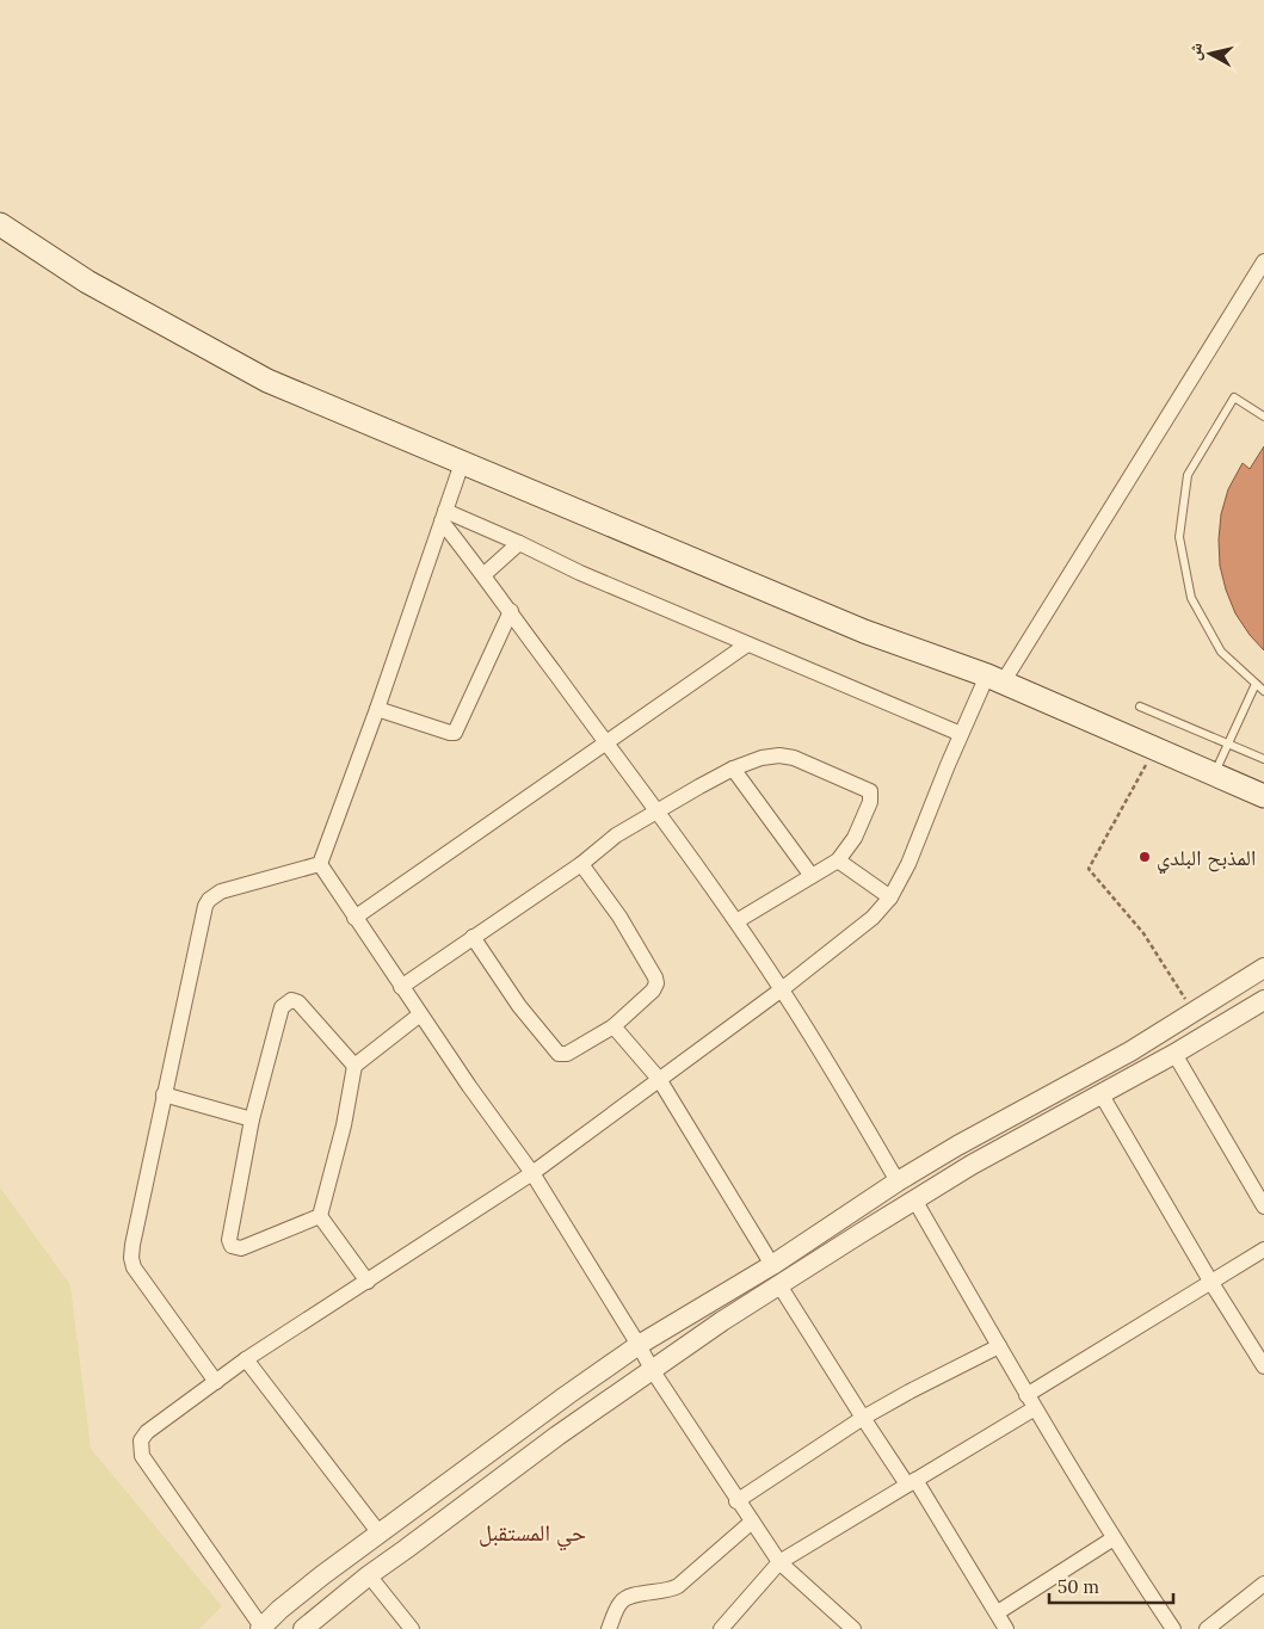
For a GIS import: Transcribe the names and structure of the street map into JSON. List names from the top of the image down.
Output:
{
  "districts": ["حي المستقبل"],
  "places": ["المذبح البلدي"],
  "scale_bar": "50 m",
  "north": "left"
}
